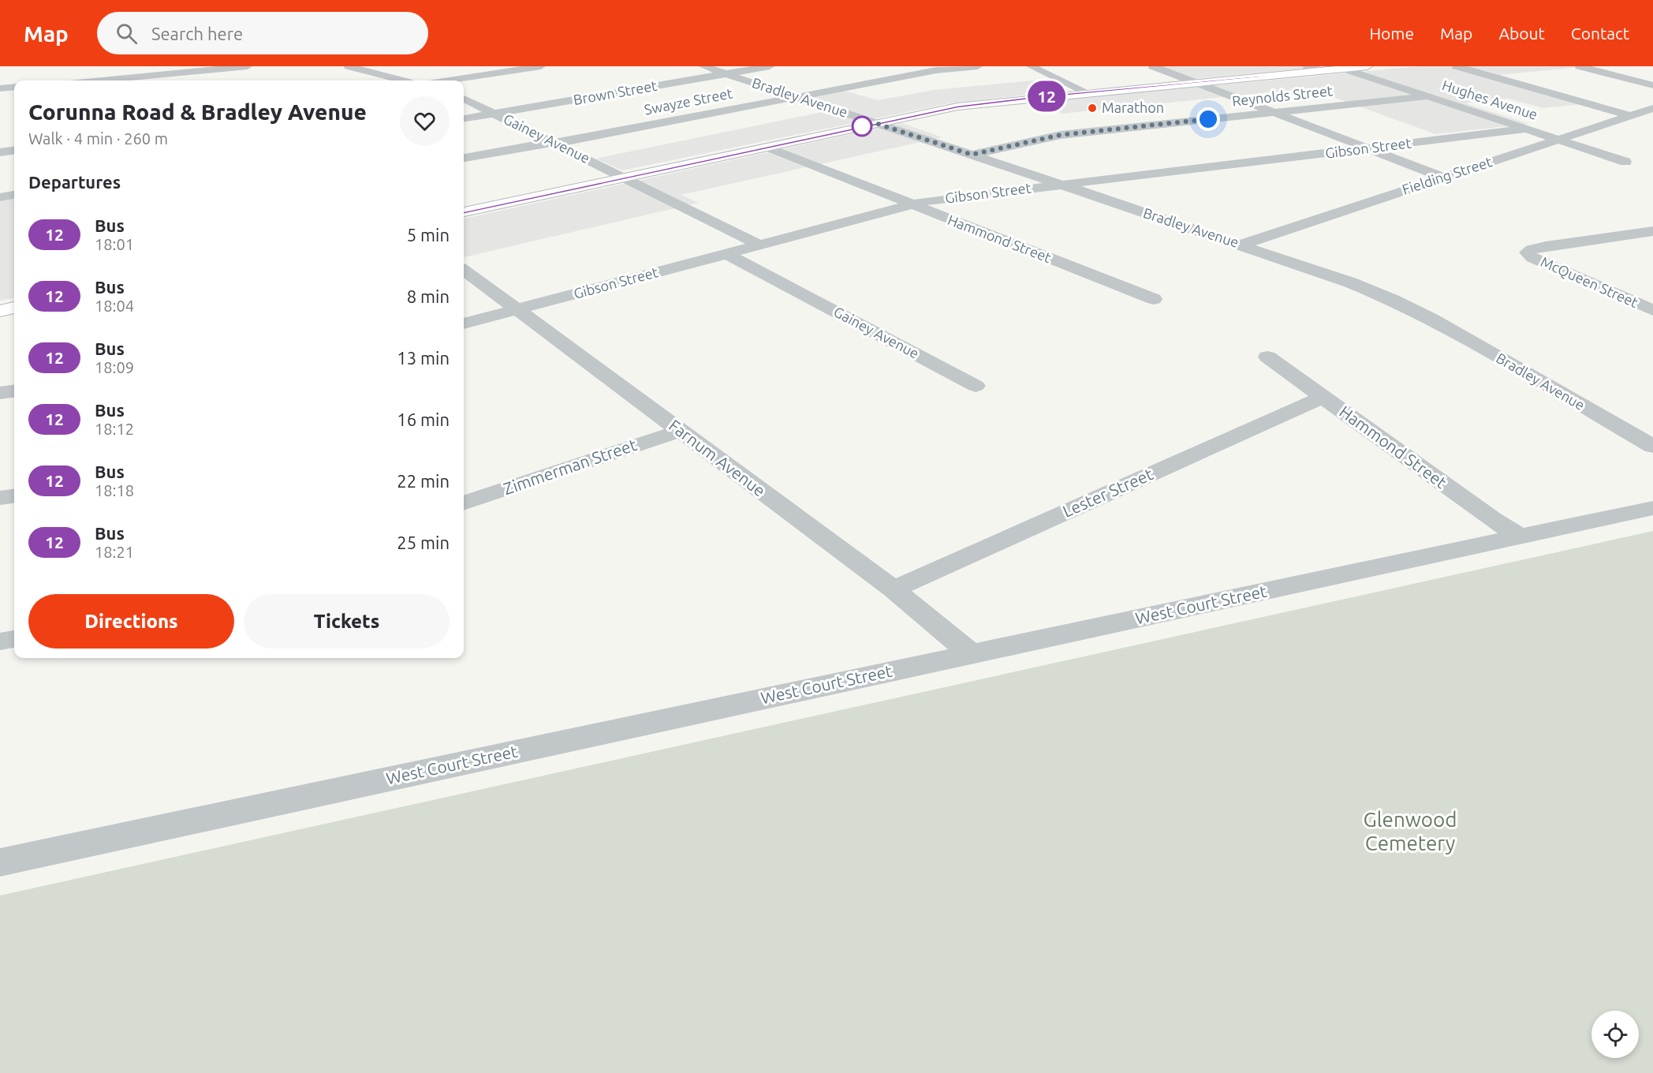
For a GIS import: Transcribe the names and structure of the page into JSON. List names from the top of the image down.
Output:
{
  "streets": {
    "street": [
      "Brown Street",
      "Reynolds Street",
      "Bradley Avenue",
      "Hughes Avenue",
      "Swayze Street",
      "Gainey Avenue",
      "Gibson Street",
      "Fielding Street",
      "Hammond Street",
      "McQueen Street",
      "Farnum Avenue",
      "Zimmerman Street",
      "Lester Street",
      "West Court Street"
    ]
  },
  "crossings": [
    ["Brown Street", "Bradley Avenue"],
    ["Brown Street", "Gainey Avenue"],
    ["Reynolds Street", "Bradley Avenue"],
    ["Reynolds Street", "Hughes Avenue"],
    ["Bradley Avenue", "Swayze Street"],
    ["Bradley Avenue", "Gibson Street"],
    ["Bradley Avenue", "Fielding Street"],
    ["Hughes Avenue", "Gibson Street"],
    ["Hughes Avenue", "Fielding Street"],
    ["Swayze Street", "Gainey Avenue"],
    ["Gainey Avenue", "Gibson Street"],
    ["Gibson Street", "Hammond Street"],
    ["Gibson Street", "Farnum Avenue"],
    ["Hammond Street", "Lester Street"],
    ["Hammond Street", "West Court Street"],
    ["Farnum Avenue", "Zimmerman Street"],
    ["Farnum Avenue", "Lester Street"],
    ["Farnum Avenue", "West Court Street"]
  ],
  "parks": ["Glenwood Cemetery"],
  "places": ["Marathon"],
  "lines": ["bus line 12"],
  "page": {
    "header": "Map",
    "search": "Search here",
    "nav": [
      "Home",
      "Map",
      "About",
      "Contact"
    ],
    "on_map": "12",
    "heading": [
      ["Corunna Road & Bradley Avenue", "Walk · 4 min · 260 m"],
      "Departures"
    ],
    "list": [
      {
        "mark": "12",
        "name": "Bus",
        "note": "18:01",
        "value": "5 min"
      },
      {
        "mark": "12",
        "name": "Bus",
        "note": "18:04",
        "value": "8 min"
      },
      {
        "mark": "12",
        "name": "Bus",
        "note": "18:09",
        "value": "13 min"
      },
      {
        "mark": "12",
        "name": "Bus",
        "note": "18:12",
        "value": "16 min"
      },
      {
        "mark": "12",
        "name": "Bus",
        "note": "18:18",
        "value": "22 min"
      },
      {
        "mark": "12",
        "name": "Bus",
        "note": "18:21",
        "value": "25 min"
      }
    ],
    "buttons": ["Directions", "Tickets"]
  }
}
